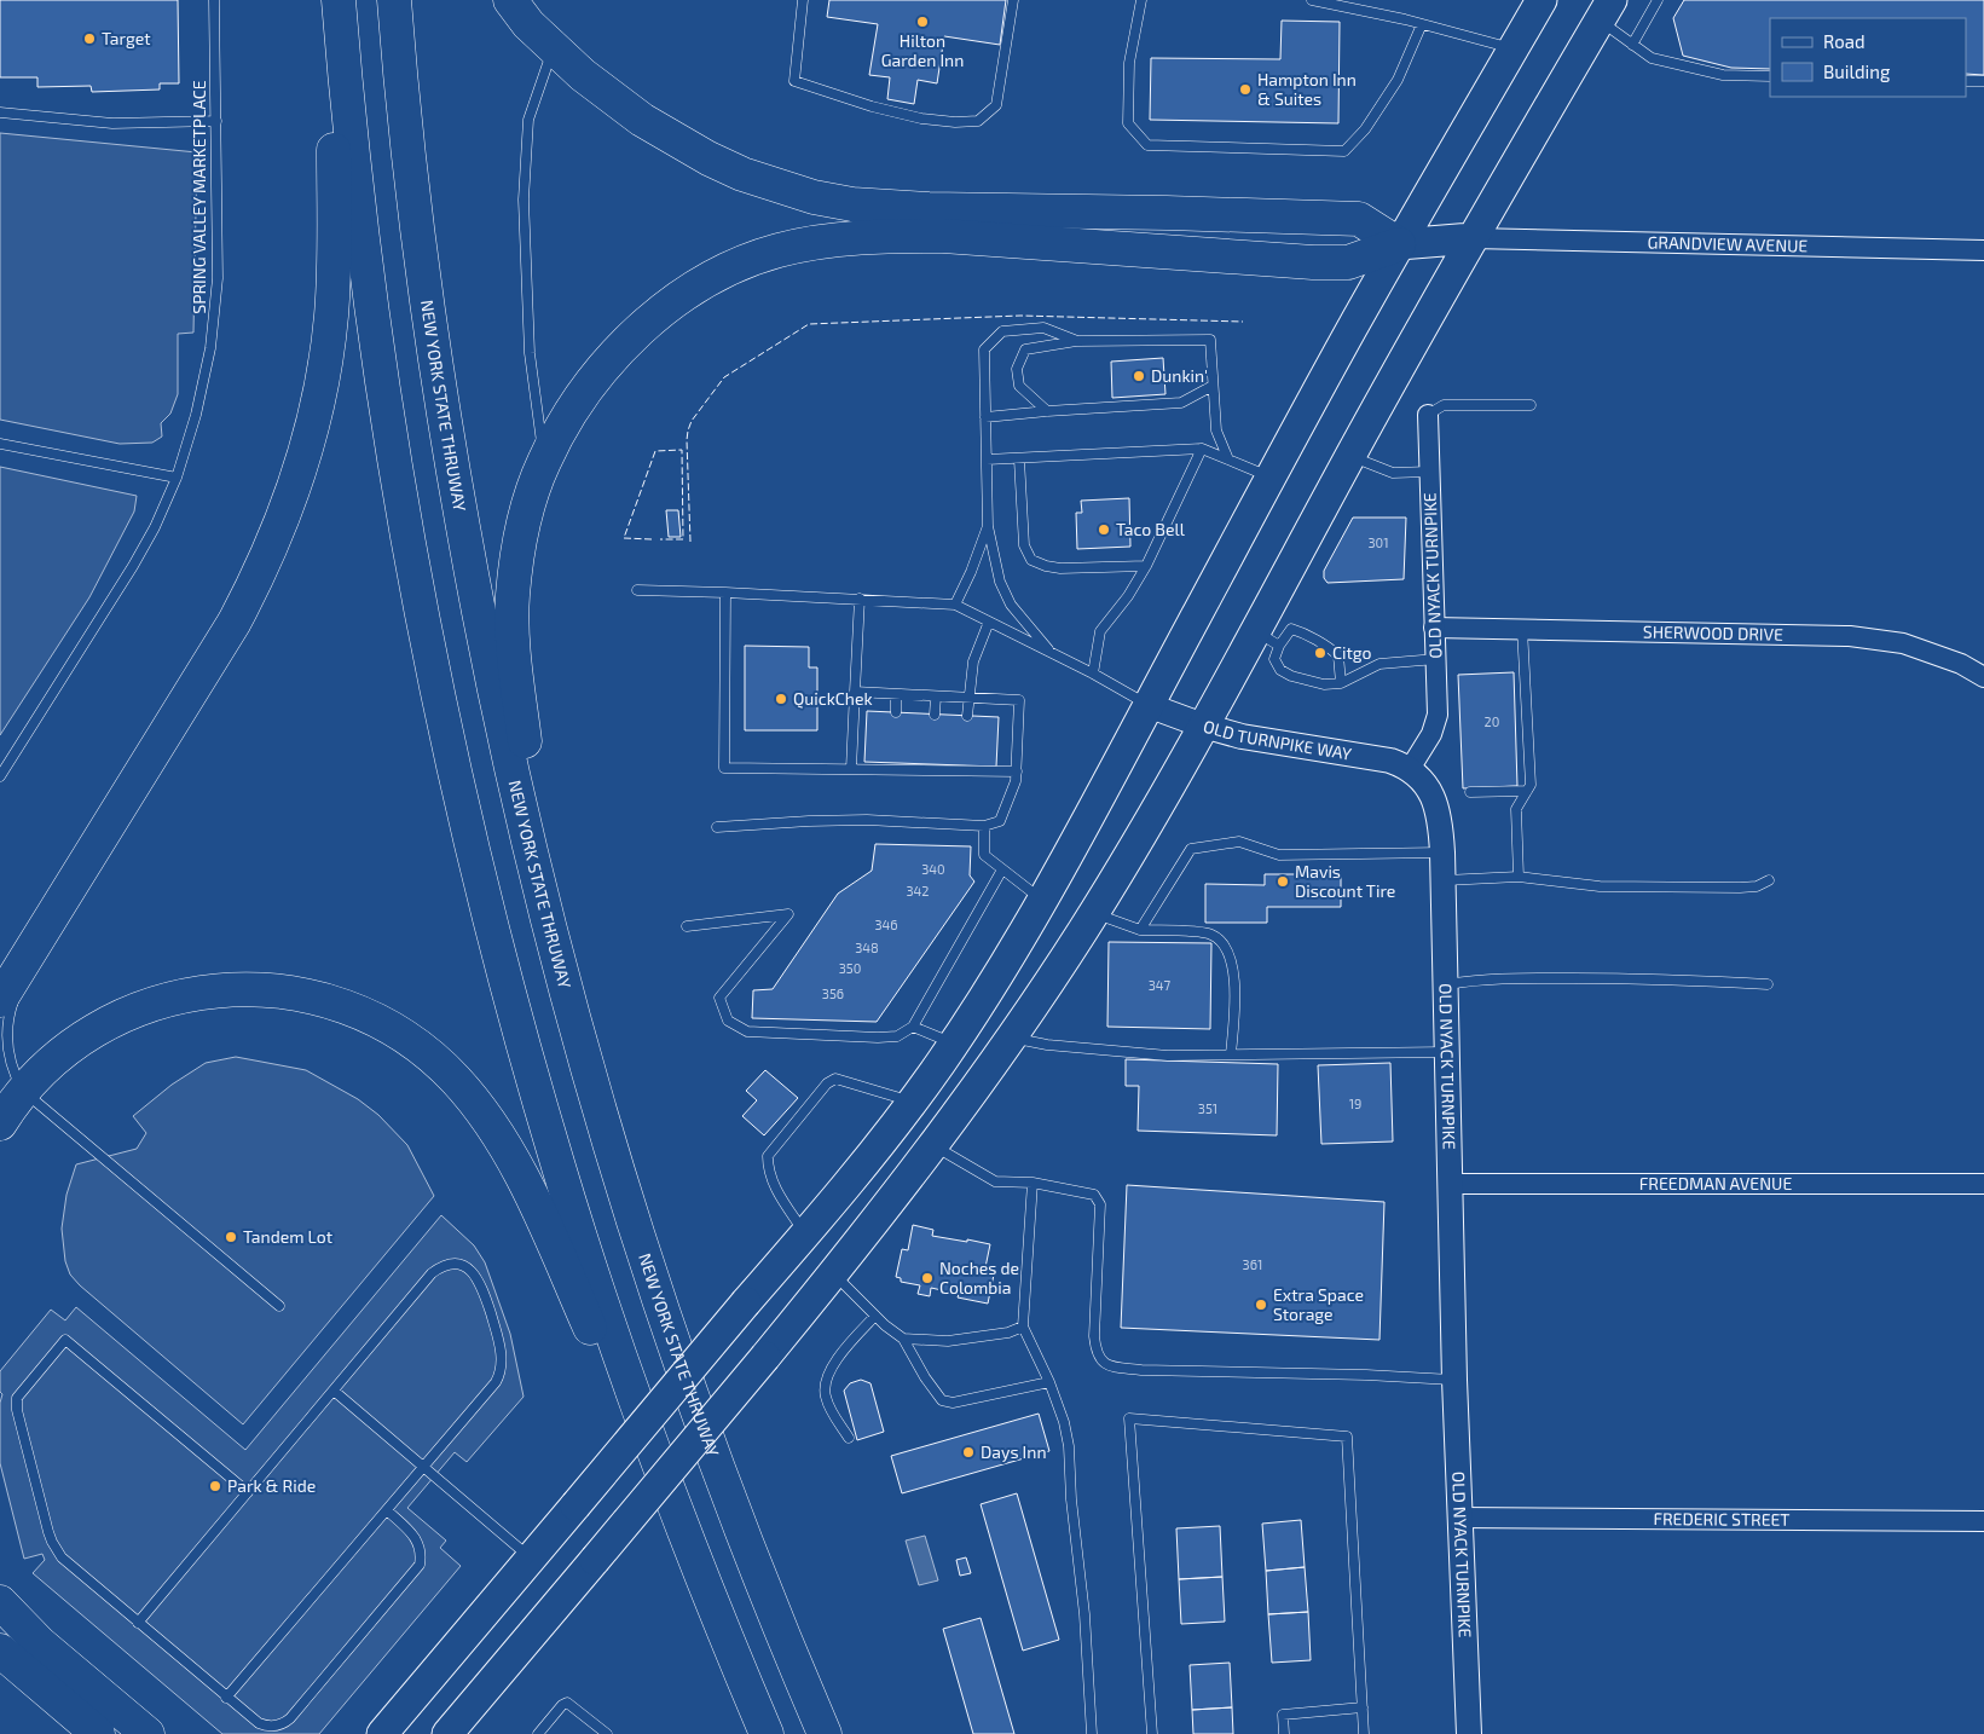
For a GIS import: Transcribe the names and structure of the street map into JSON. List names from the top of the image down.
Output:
{
  "streets": {
    "highway": ["NEW YORK STATE THRUWAY"],
    "street": [
      "GRANDVIEW AVENUE",
      "OLD NYACK TURNPIKE",
      "SHERWOOD DRIVE",
      "OLD TURNPIKE WAY",
      "FREEDMAN AVENUE",
      "FREDERIC STREET"
    ],
    "lane": ["SPRING VALLEY MARKETPLACE"]
  },
  "crossings": [
    ["OLD NYACK TURNPIKE", "SHERWOOD DRIVE"],
    ["OLD NYACK TURNPIKE", "OLD TURNPIKE WAY"],
    ["OLD NYACK TURNPIKE", "FREEDMAN AVENUE"],
    ["OLD NYACK TURNPIKE", "FREDERIC STREET"]
  ],
  "places": [
    "Hilton Garden Inn",
    "Target",
    "Hampton Inn & Suites",
    "Dunkin'",
    "Taco Bell",
    "Citgo",
    "QuickChek",
    "Mavis Discount Tire",
    "Tandem Lot",
    "Noches de Colombia",
    "Extra Space Storage",
    "Days Inn",
    "Park & Ride"
  ],
  "house_numbers": [
    "301",
    "20",
    "340",
    "342",
    "346",
    "348",
    "350",
    "347",
    "356",
    "19",
    "351",
    "361"
  ],
  "legend": ["Road", "Building"]
}
